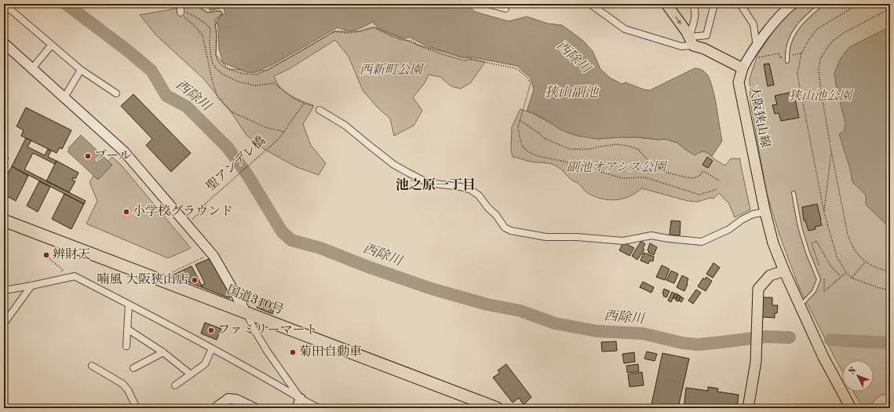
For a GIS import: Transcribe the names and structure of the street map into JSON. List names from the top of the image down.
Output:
{
  "streets": {
    "highway": ["国道310号"],
    "main road": ["大阪狭山線"],
    "path": ["聖アンデレ橋"]
  },
  "districts": ["池之原一丁目"],
  "water": ["西除川", "狭山副池"],
  "parks": ["西新町公園", "狭山池公園", "副池オアシス公園"],
  "places": [
    "プール",
    "小学校グラウンド",
    "辨財天",
    "喃風 大阪狭山店",
    "ファミリーマート",
    "菊田自動車"
  ],
  "north": "top left"
}
